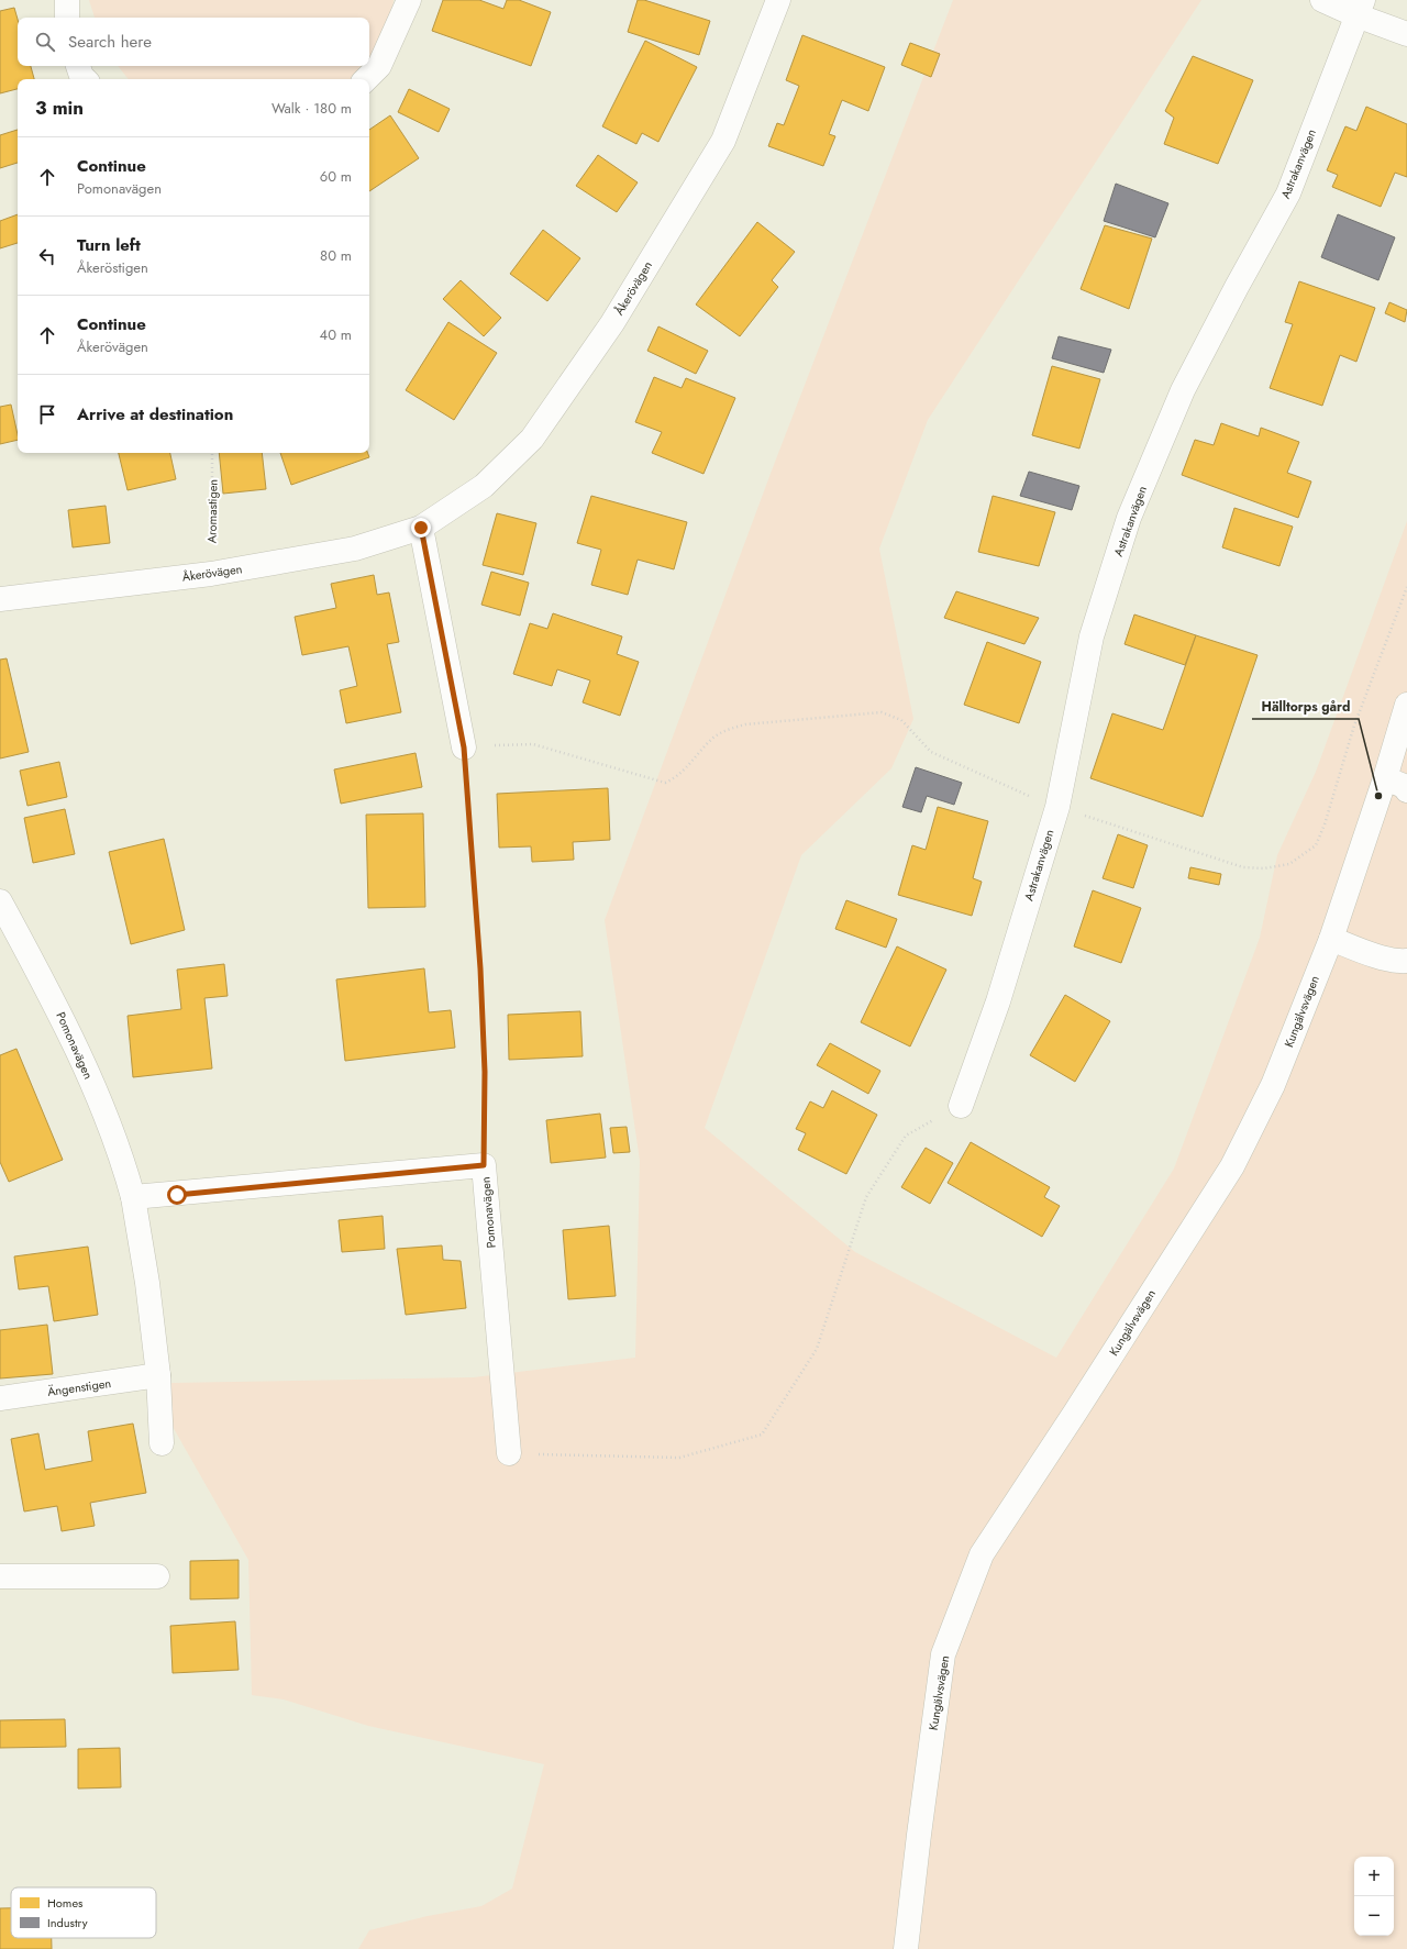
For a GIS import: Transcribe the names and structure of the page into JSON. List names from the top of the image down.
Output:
{
  "streets": {
    "street": [
      "Astrakanvägen",
      "Åkerövägen",
      "Kungälvsvägen",
      "Pomonavägen",
      "Ängenstigen"
    ],
    "path": ["Aromastigen"]
  },
  "crossings": [
    ["Åkerövägen", "Aromastigen"],
    ["Pomonavägen", "Ängenstigen"]
  ],
  "places": ["Hälltorps gård"],
  "legend": ["Homes", "Industry"],
  "page": {
    "search": "Search here",
    "heading": ["3 min", "Walk · 180 m"],
    "list": [
      ["Continue", "Pomonavägen", "60 m"],
      ["Turn left", "Åkeröstigen", "80 m"],
      ["Continue", "Åkerövägen", "40 m"],
      "Arrive at destination"
    ],
    "map_buttons": ["+", "−"]
  }
}
